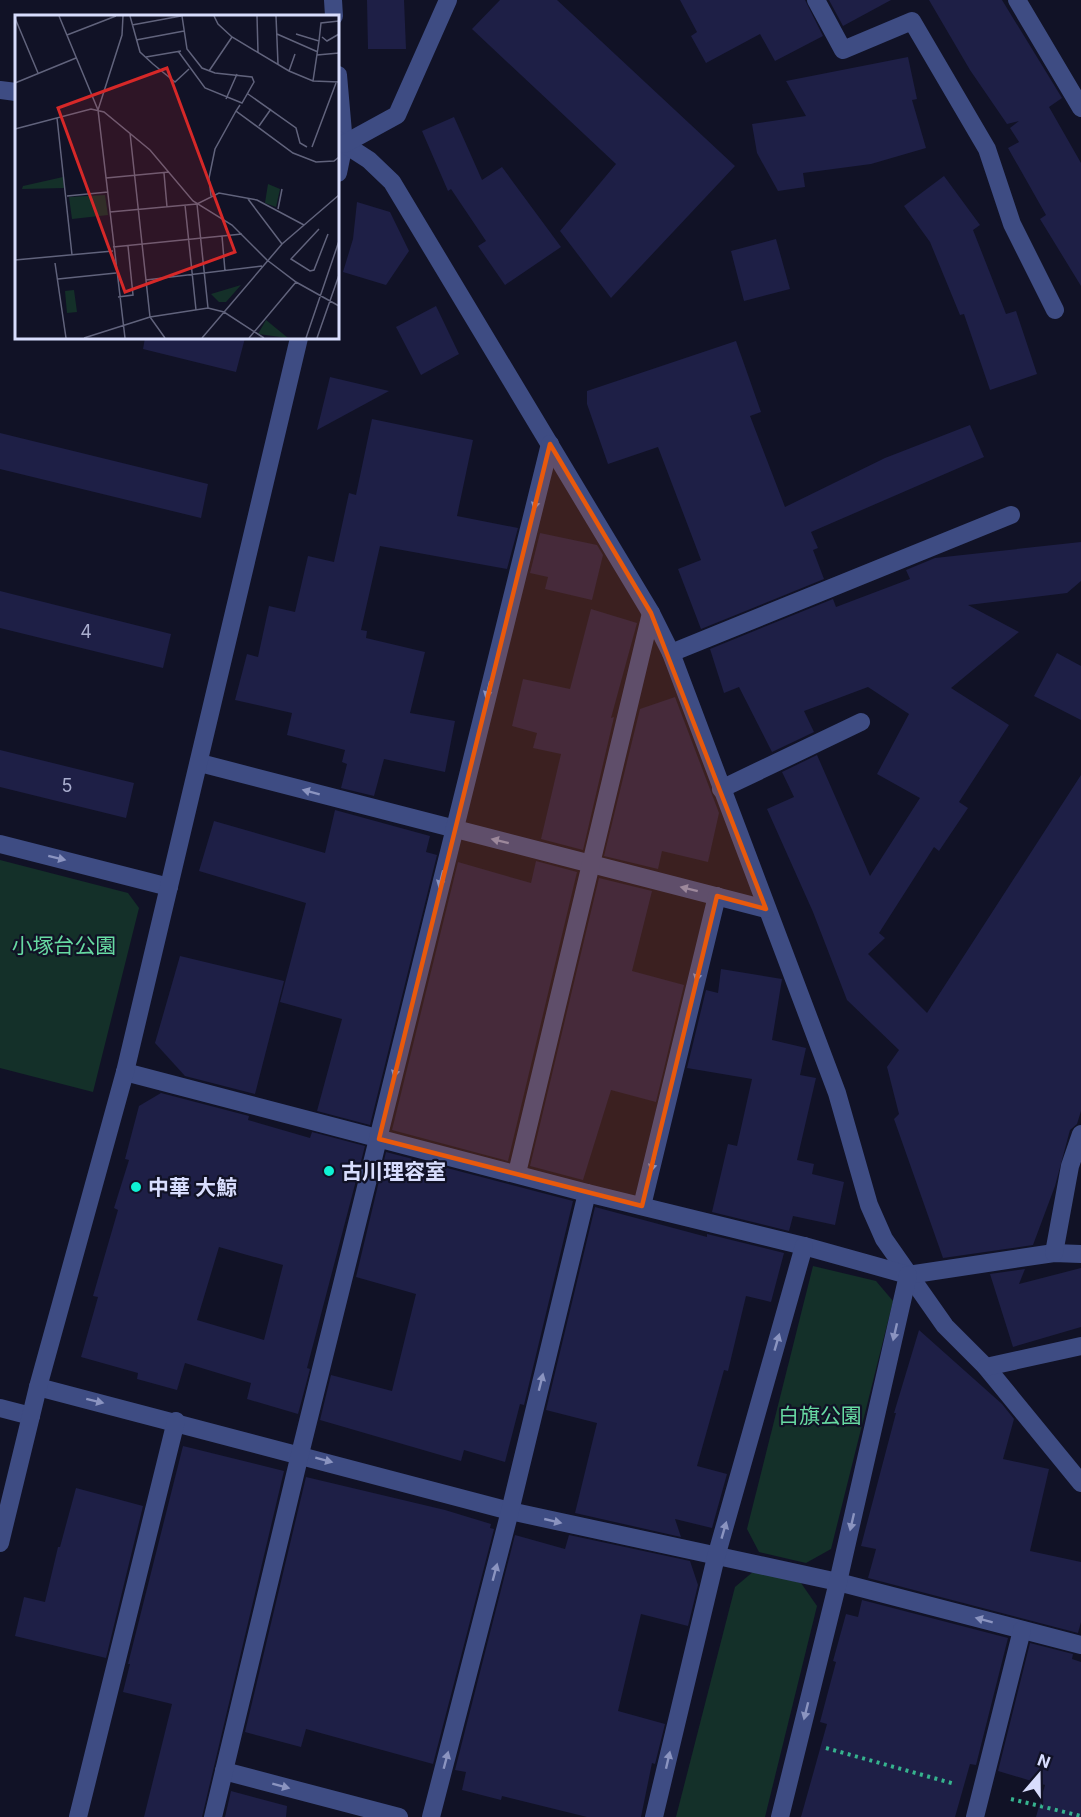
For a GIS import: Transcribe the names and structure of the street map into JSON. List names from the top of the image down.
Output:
{
  "parks": ["小塚台公園", "白旗公園"],
  "places": ["古川理容室", "中華 大鯨"],
  "house_numbers": ["4", "5"],
  "north": "top"
}
